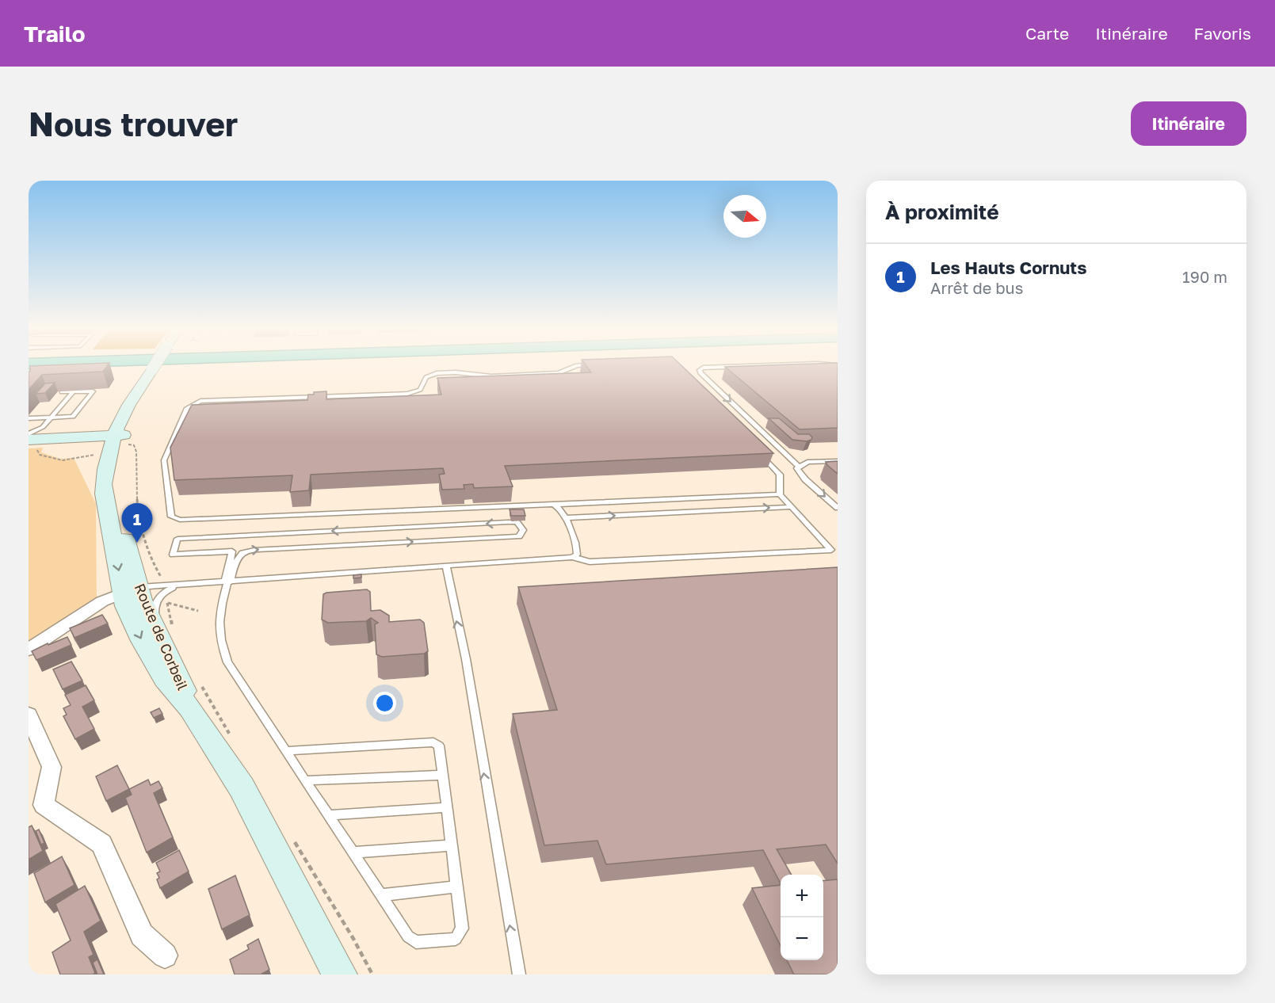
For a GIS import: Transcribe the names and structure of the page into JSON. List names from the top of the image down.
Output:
{
  "streets": {
    "street": ["Route de Corbeil"]
  },
  "north": "right",
  "page": {
    "header": "Trailo",
    "nav": ["Carte", "Itinéraire", "Favoris"],
    "buttons": "Itinéraire",
    "title": "Nous trouver",
    "heading": "À proximité",
    "list": [
      {
        "mark": "1",
        "name": "Les Hauts Cornuts",
        "note": "Arrêt de bus",
        "value": "190 m"
      }
    ],
    "pins": "1",
    "map_buttons": ["+", "−"]
  }
}
